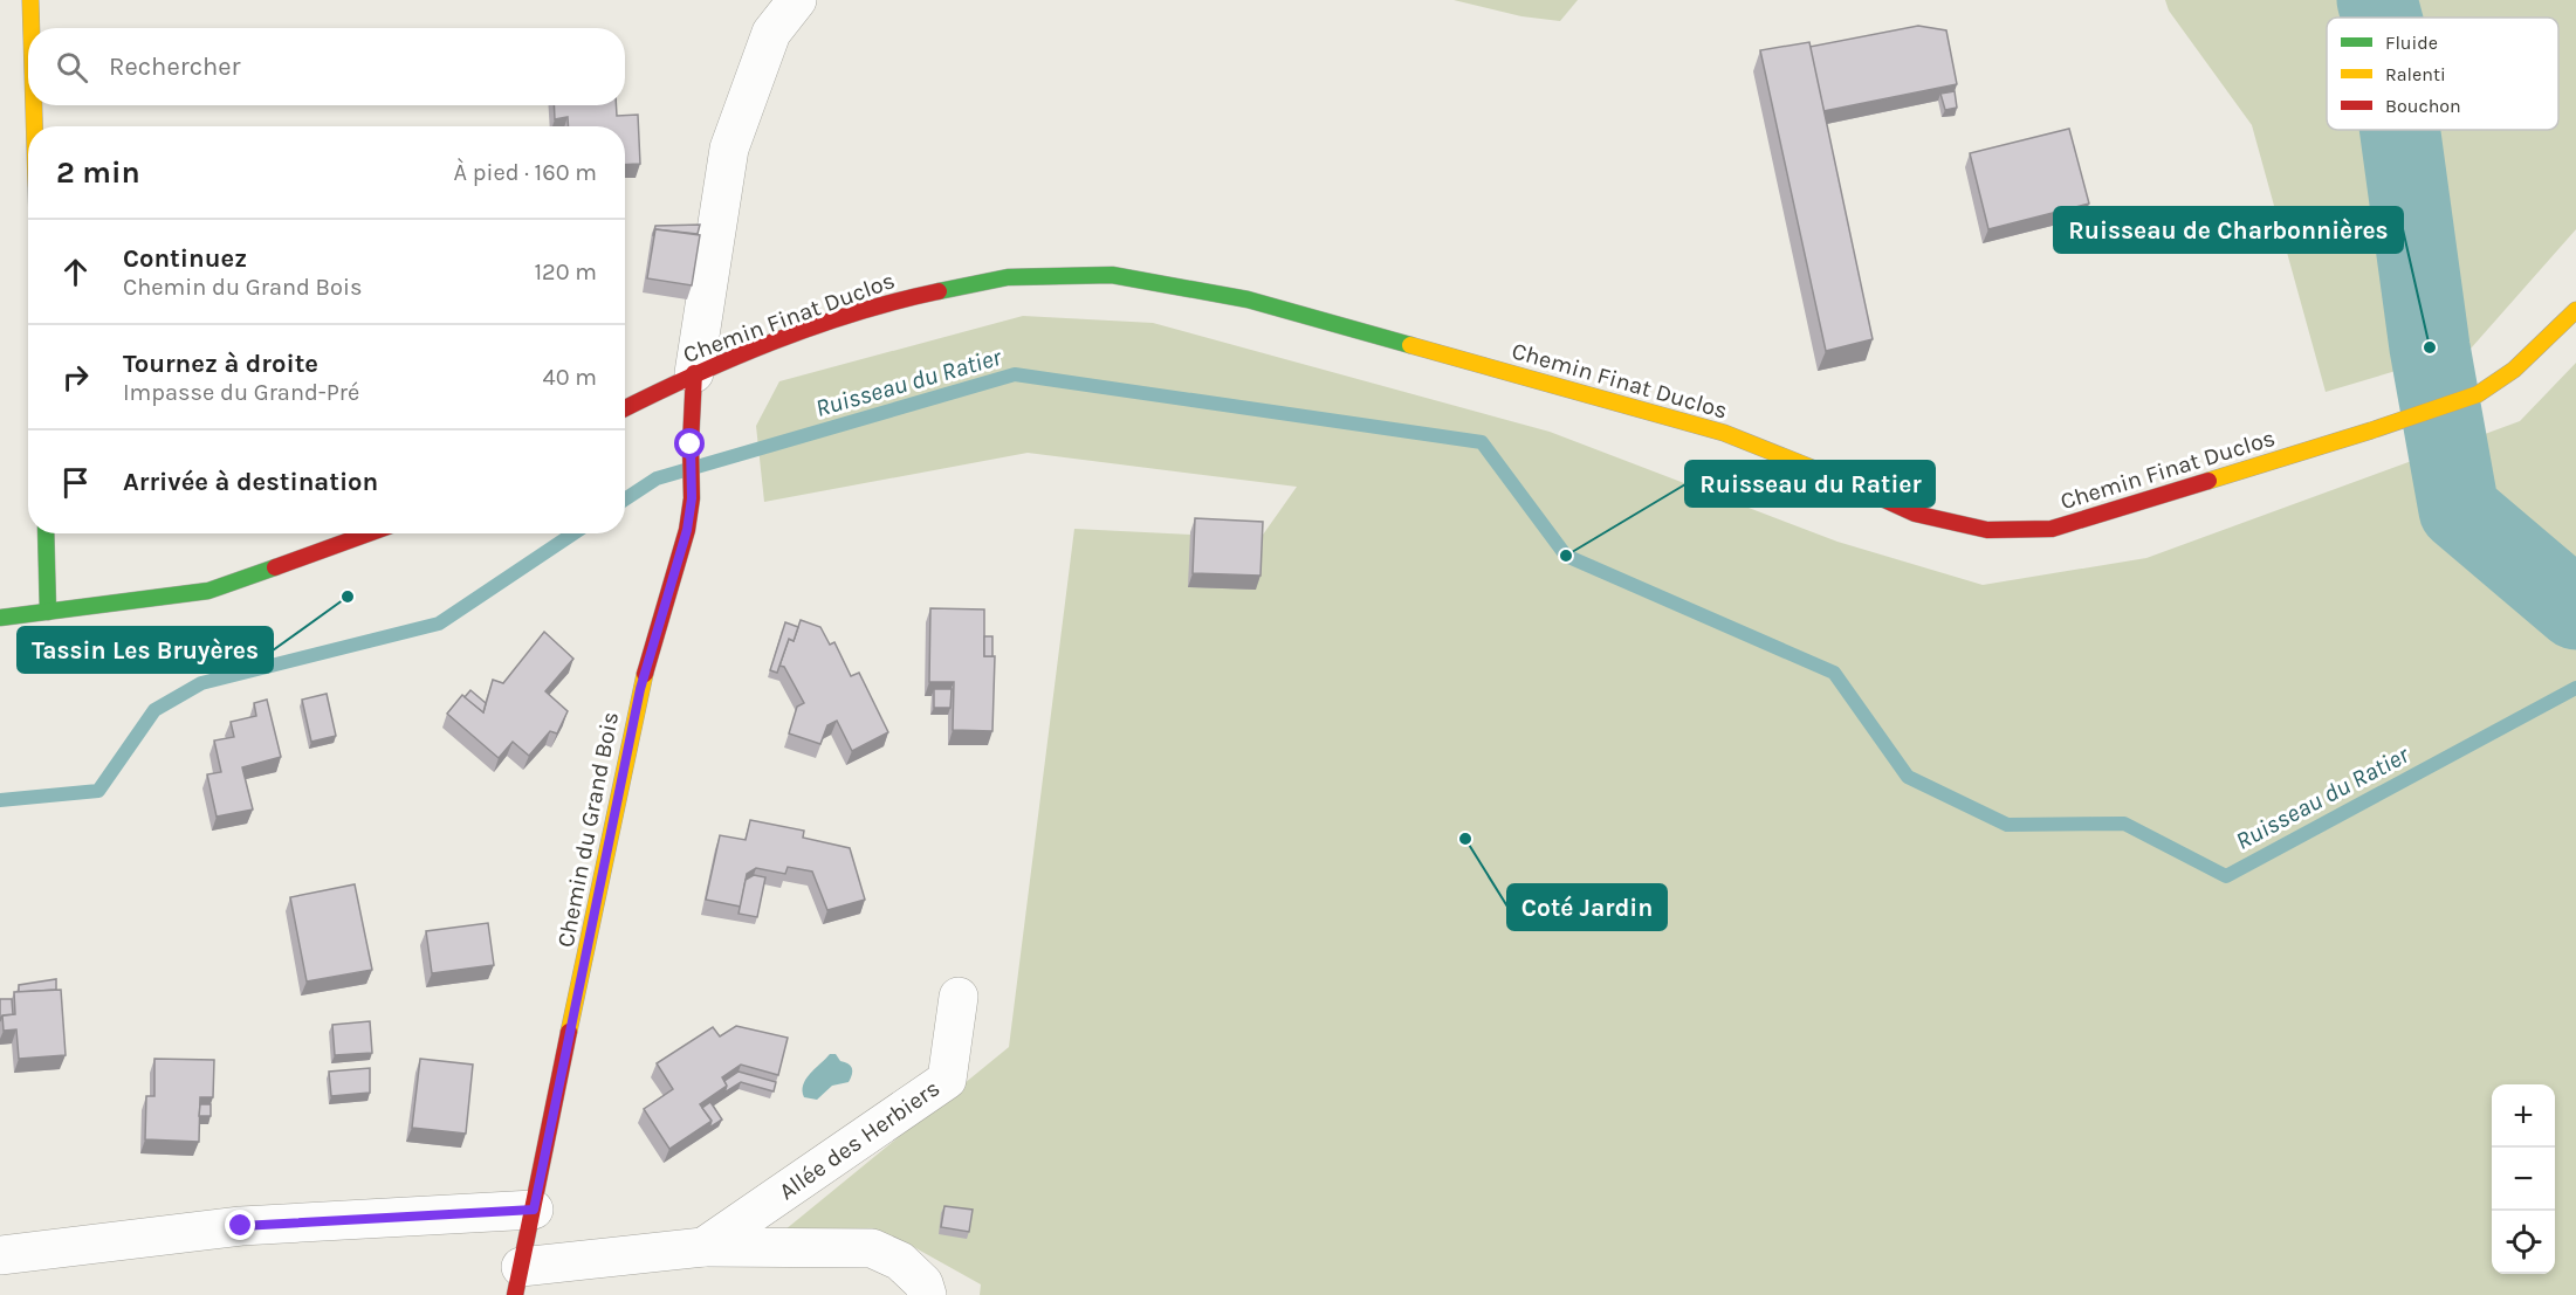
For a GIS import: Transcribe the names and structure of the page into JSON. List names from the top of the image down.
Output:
{
  "streets": {
    "main road": ["Chemin Finat Duclos", "Chemin du Grand Bois"],
    "street": ["Allée des Herbiers"]
  },
  "crossings": [
    ["Chemin Finat Duclos", "Chemin du Grand Bois"],
    ["Chemin du Grand Bois", "Allée des Herbiers"]
  ],
  "water": ["Ruisseau du Ratier"],
  "places": [
    "Ruisseau de Charbonnières",
    "Ruisseau du Ratier",
    "Tassin Les Bruyères",
    "Coté Jardin"
  ],
  "legend": ["Fluide", "Ralenti", "Bouchon"],
  "page": {
    "search": "Rechercher",
    "heading": ["2 min", "À pied · 160 m"],
    "list": [
      ["Continuez", "Chemin du Grand Bois", "120 m"],
      ["Tournez à droite", "Impasse du Grand-Pré", "40 m"],
      "Arrivée à destination"
    ],
    "map_buttons": ["+", "−"]
  }
}
